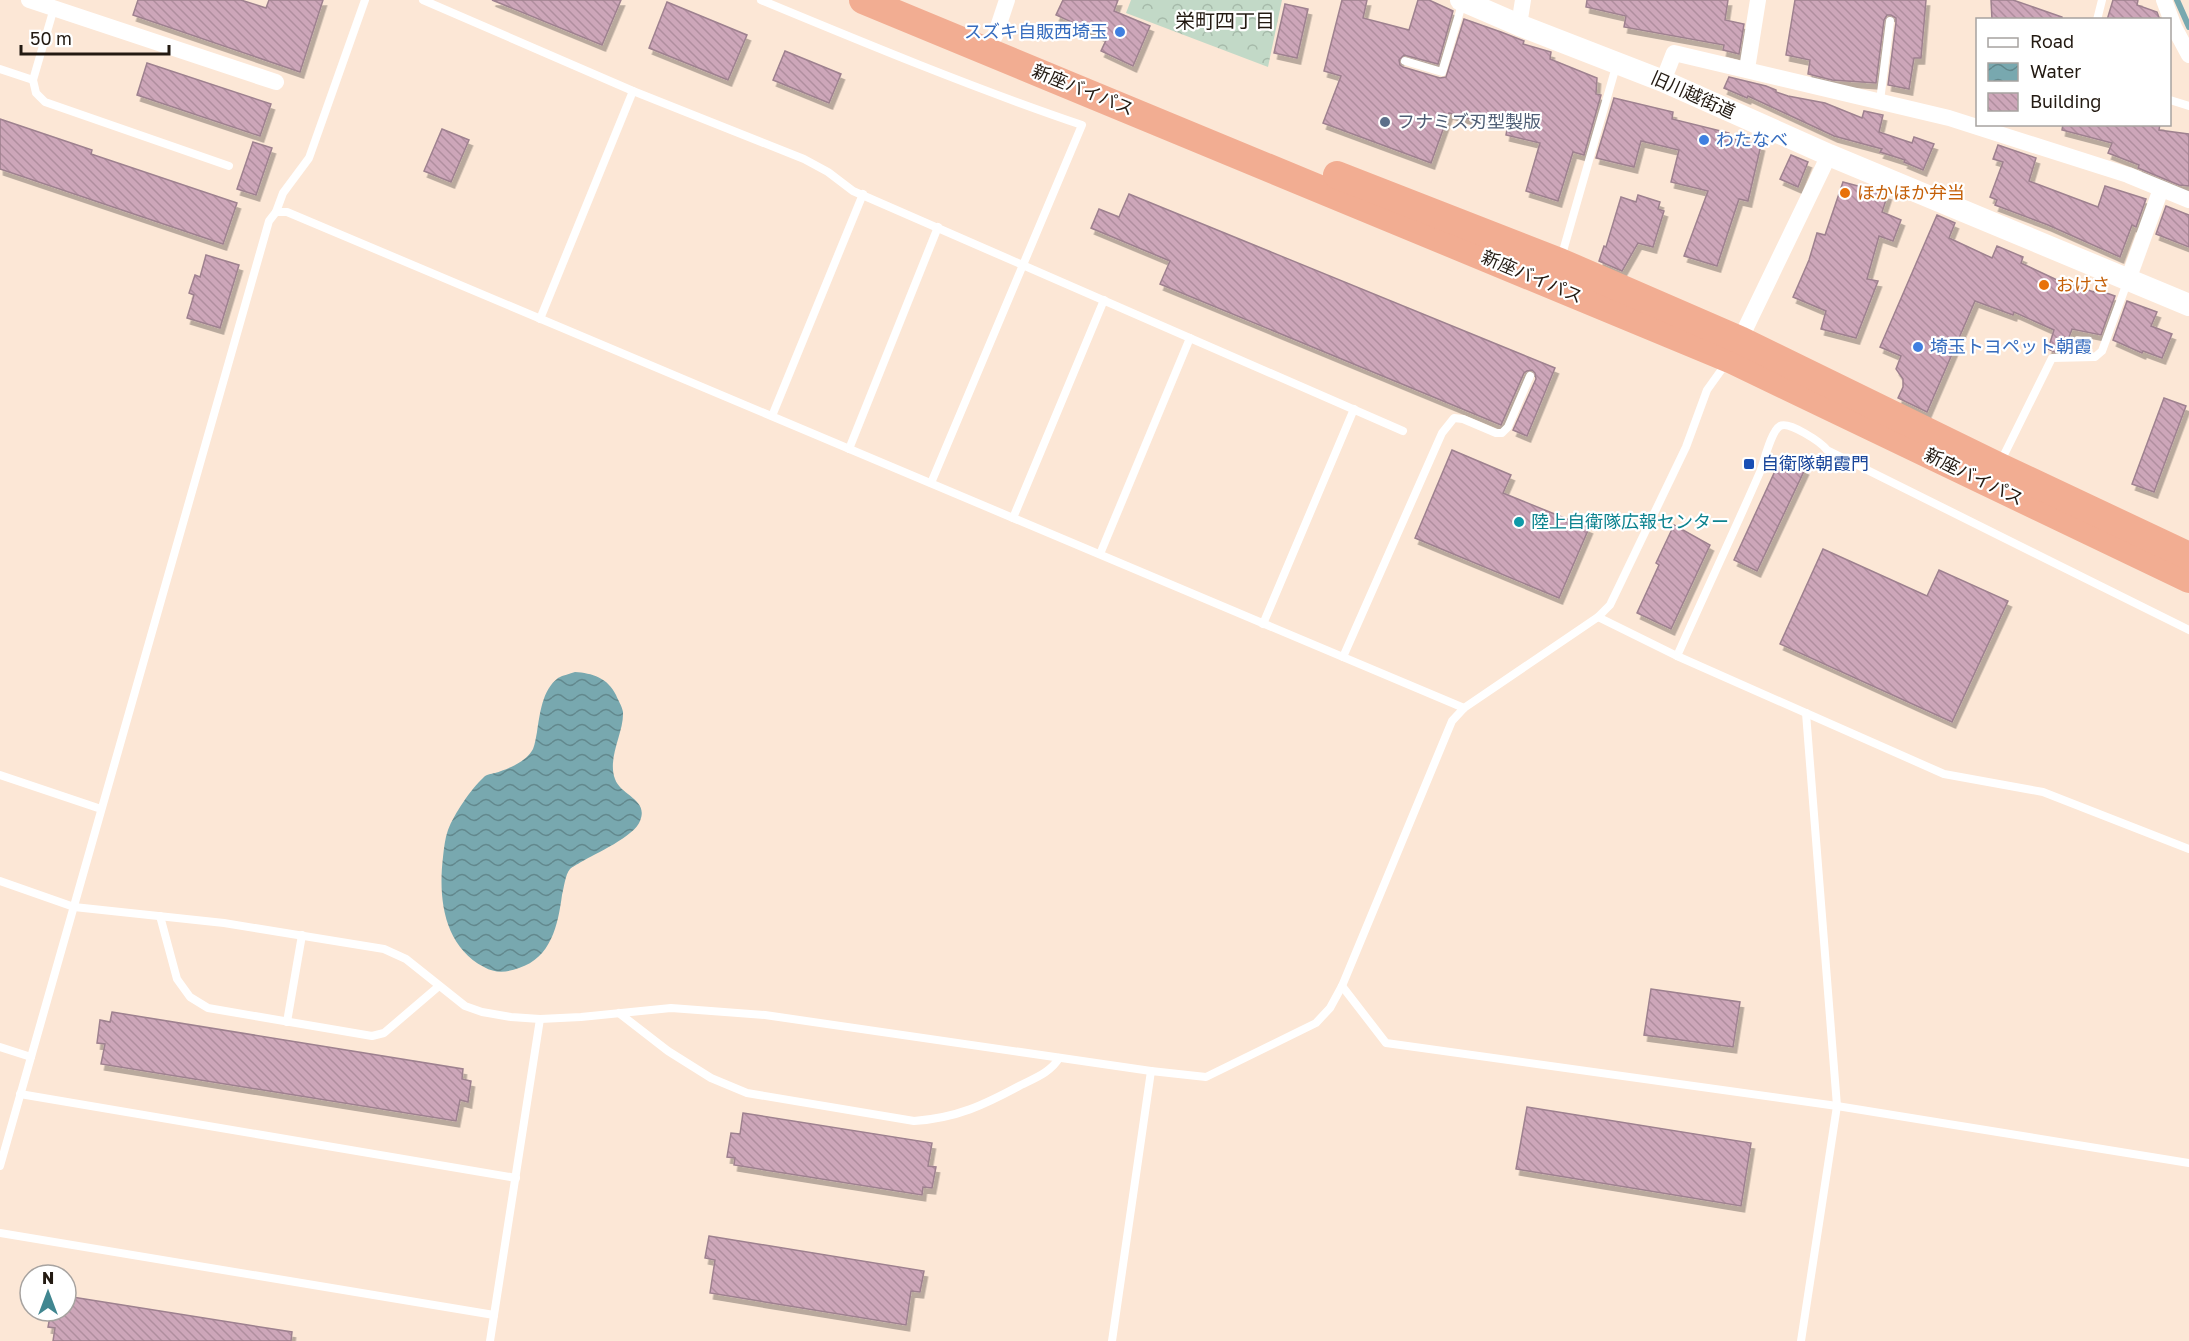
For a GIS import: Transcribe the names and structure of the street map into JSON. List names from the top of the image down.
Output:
{
  "streets": {
    "highway": ["新座バイパス"],
    "main road": ["旧川越街道"]
  },
  "districts": ["栄町四丁目"],
  "places": {
    "other": [
      "スズキ自販西埼玉",
      "フナミズ刃型製版",
      "わたなべ",
      "ほかほか弁当",
      "おけさ",
      "埼玉トヨペット朝霞",
      "陸上自衛隊広報センター"
    ],
    "transit": ["自衛隊朝霞門"]
  },
  "legend": ["Road", "Water", "Building"],
  "scale_bar": "50 m",
  "north": "top"
}
